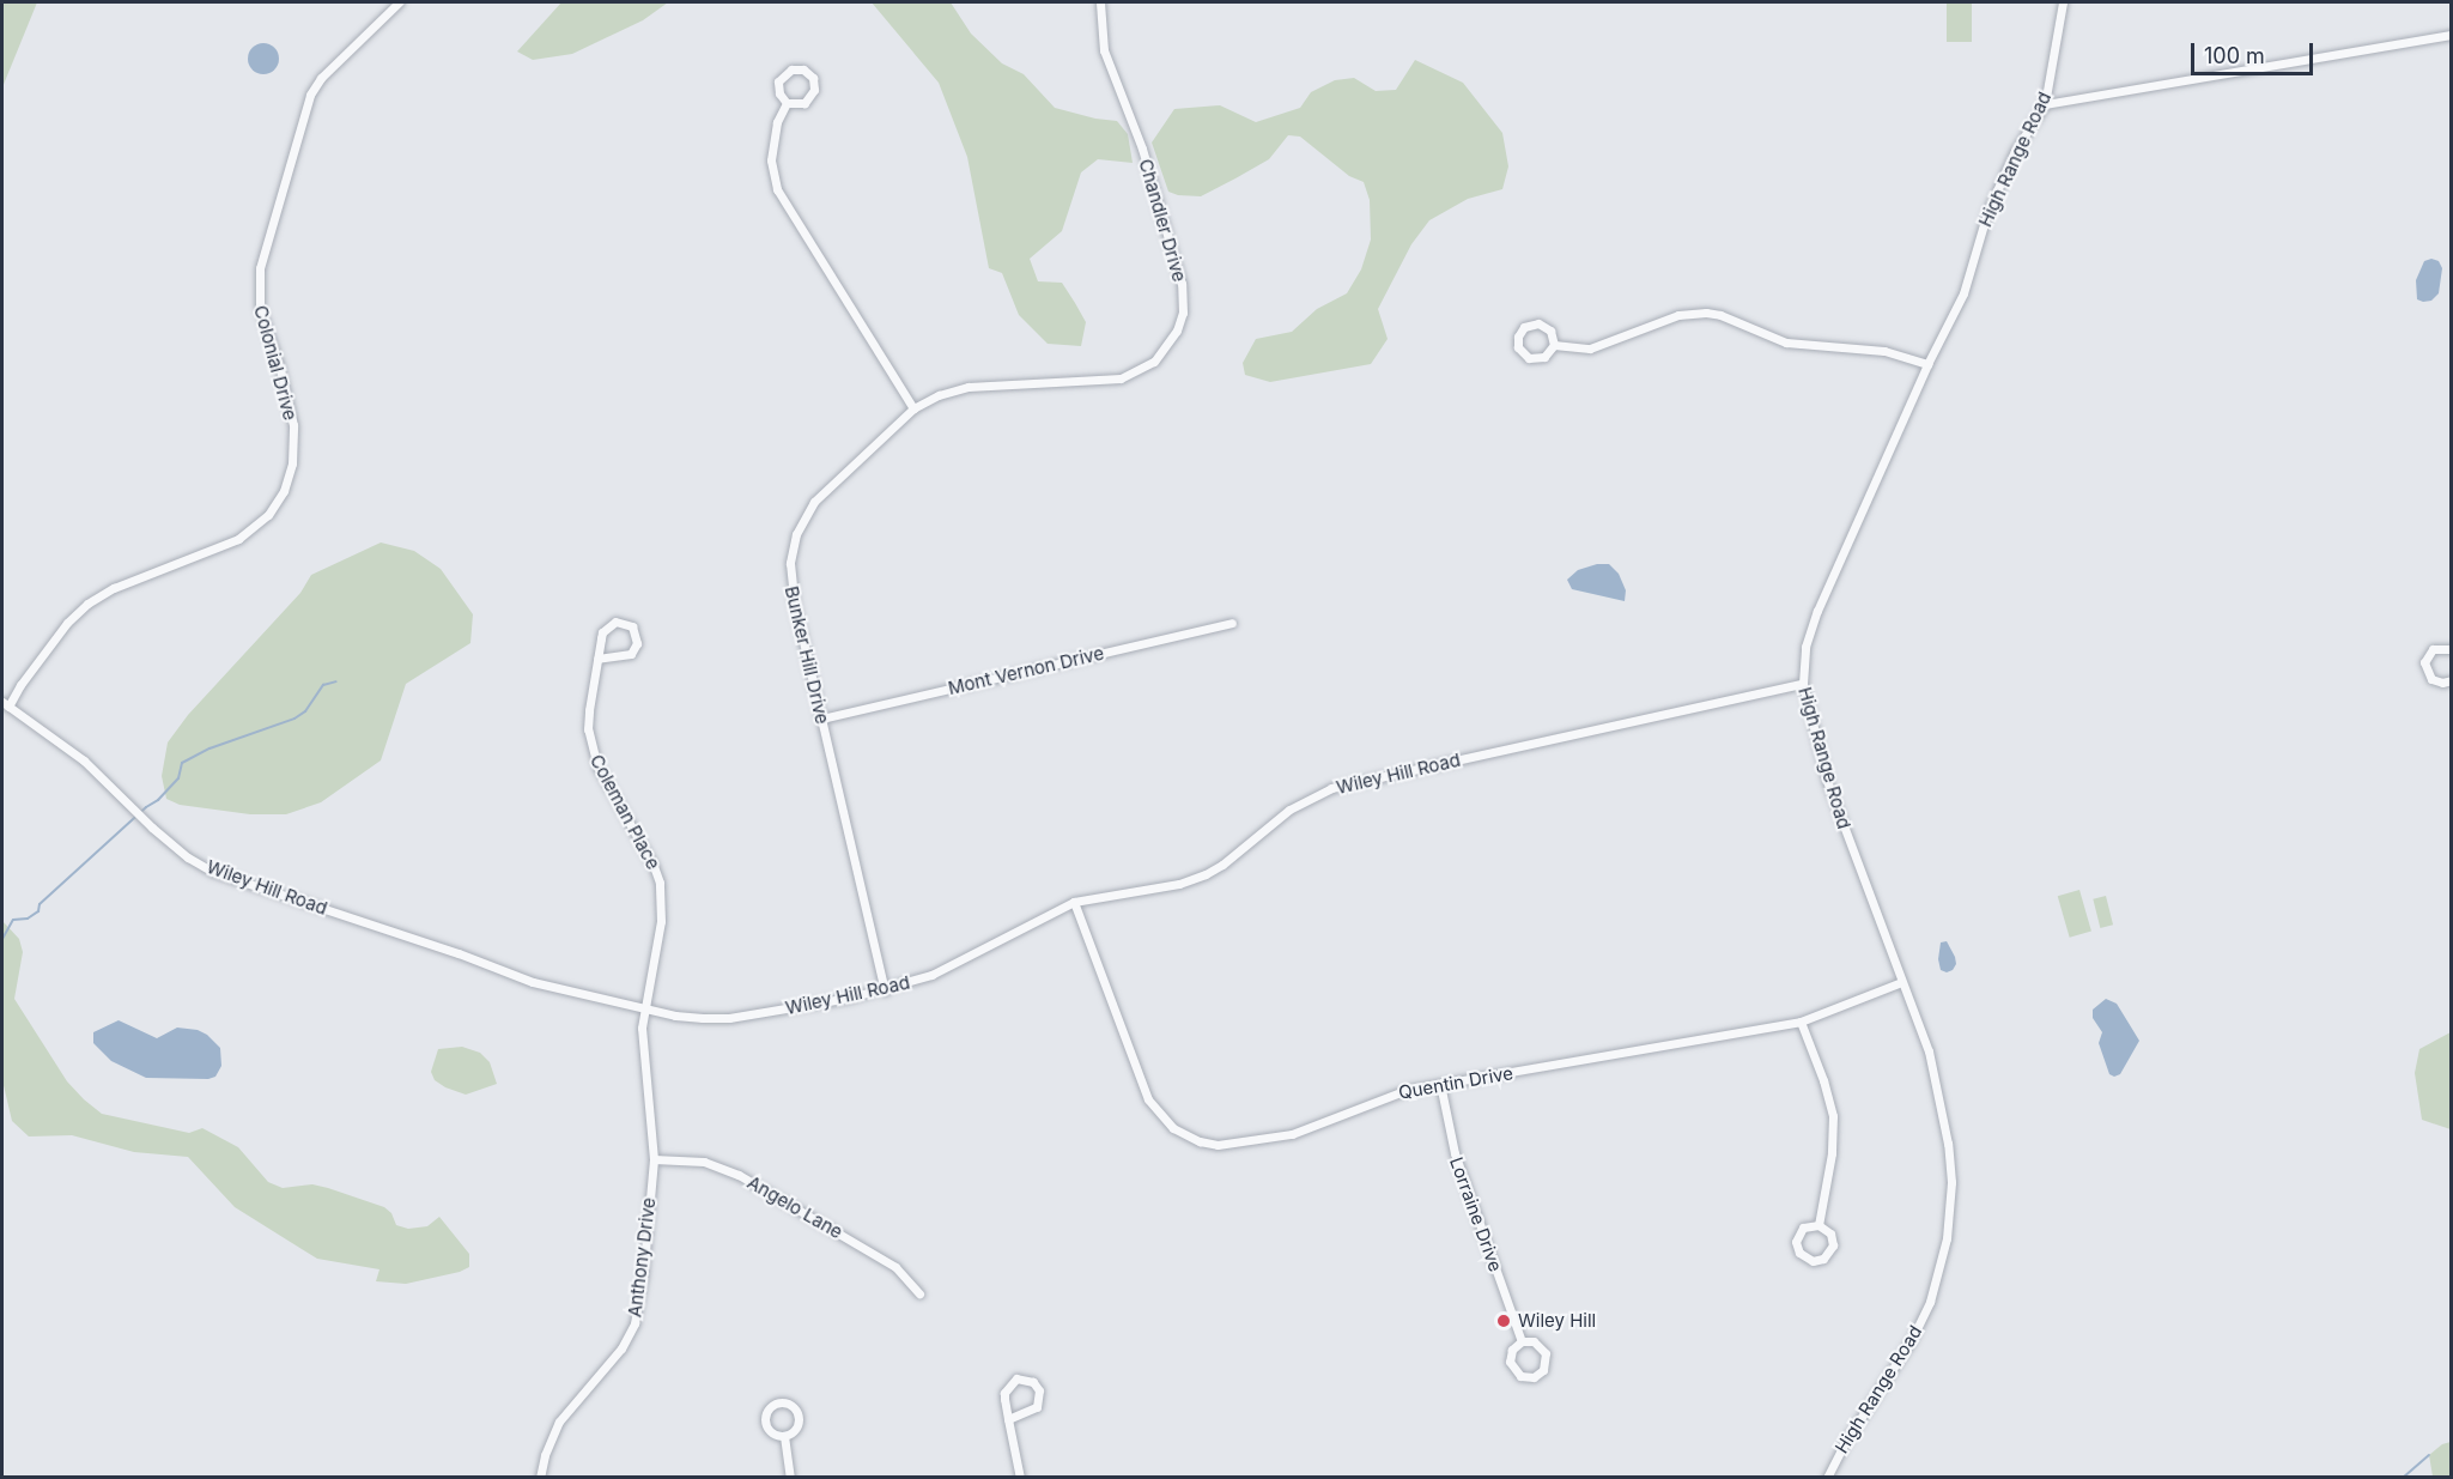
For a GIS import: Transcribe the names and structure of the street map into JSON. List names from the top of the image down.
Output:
{
  "streets": {
    "street": [
      "High Range Road",
      "Chandler Drive",
      "Colonial Drive",
      "Bunker Hill Drive",
      "Mont Vernon Drive",
      "Wiley Hill Road",
      "Coleman Place",
      "Quentin Drive",
      "Angelo Lane",
      "Lorraine Drive",
      "Anthony Drive"
    ]
  },
  "crossings": [
    ["High Range Road", "Wiley Hill Road"],
    ["High Range Road", "Quentin Drive"],
    ["Chandler Drive", "Bunker Hill Drive"],
    ["Colonial Drive", "Wiley Hill Road"],
    ["Bunker Hill Drive", "Mont Vernon Drive"],
    ["Bunker Hill Drive", "Wiley Hill Road"],
    ["Wiley Hill Road", "Coleman Place"],
    ["Wiley Hill Road", "Quentin Drive"],
    ["Wiley Hill Road", "Anthony Drive"],
    ["Coleman Place", "Anthony Drive"],
    ["Quentin Drive", "Lorraine Drive"],
    ["Angelo Lane", "Anthony Drive"]
  ],
  "places": ["Wiley Hill"],
  "scale_bar": "100 m"
}
